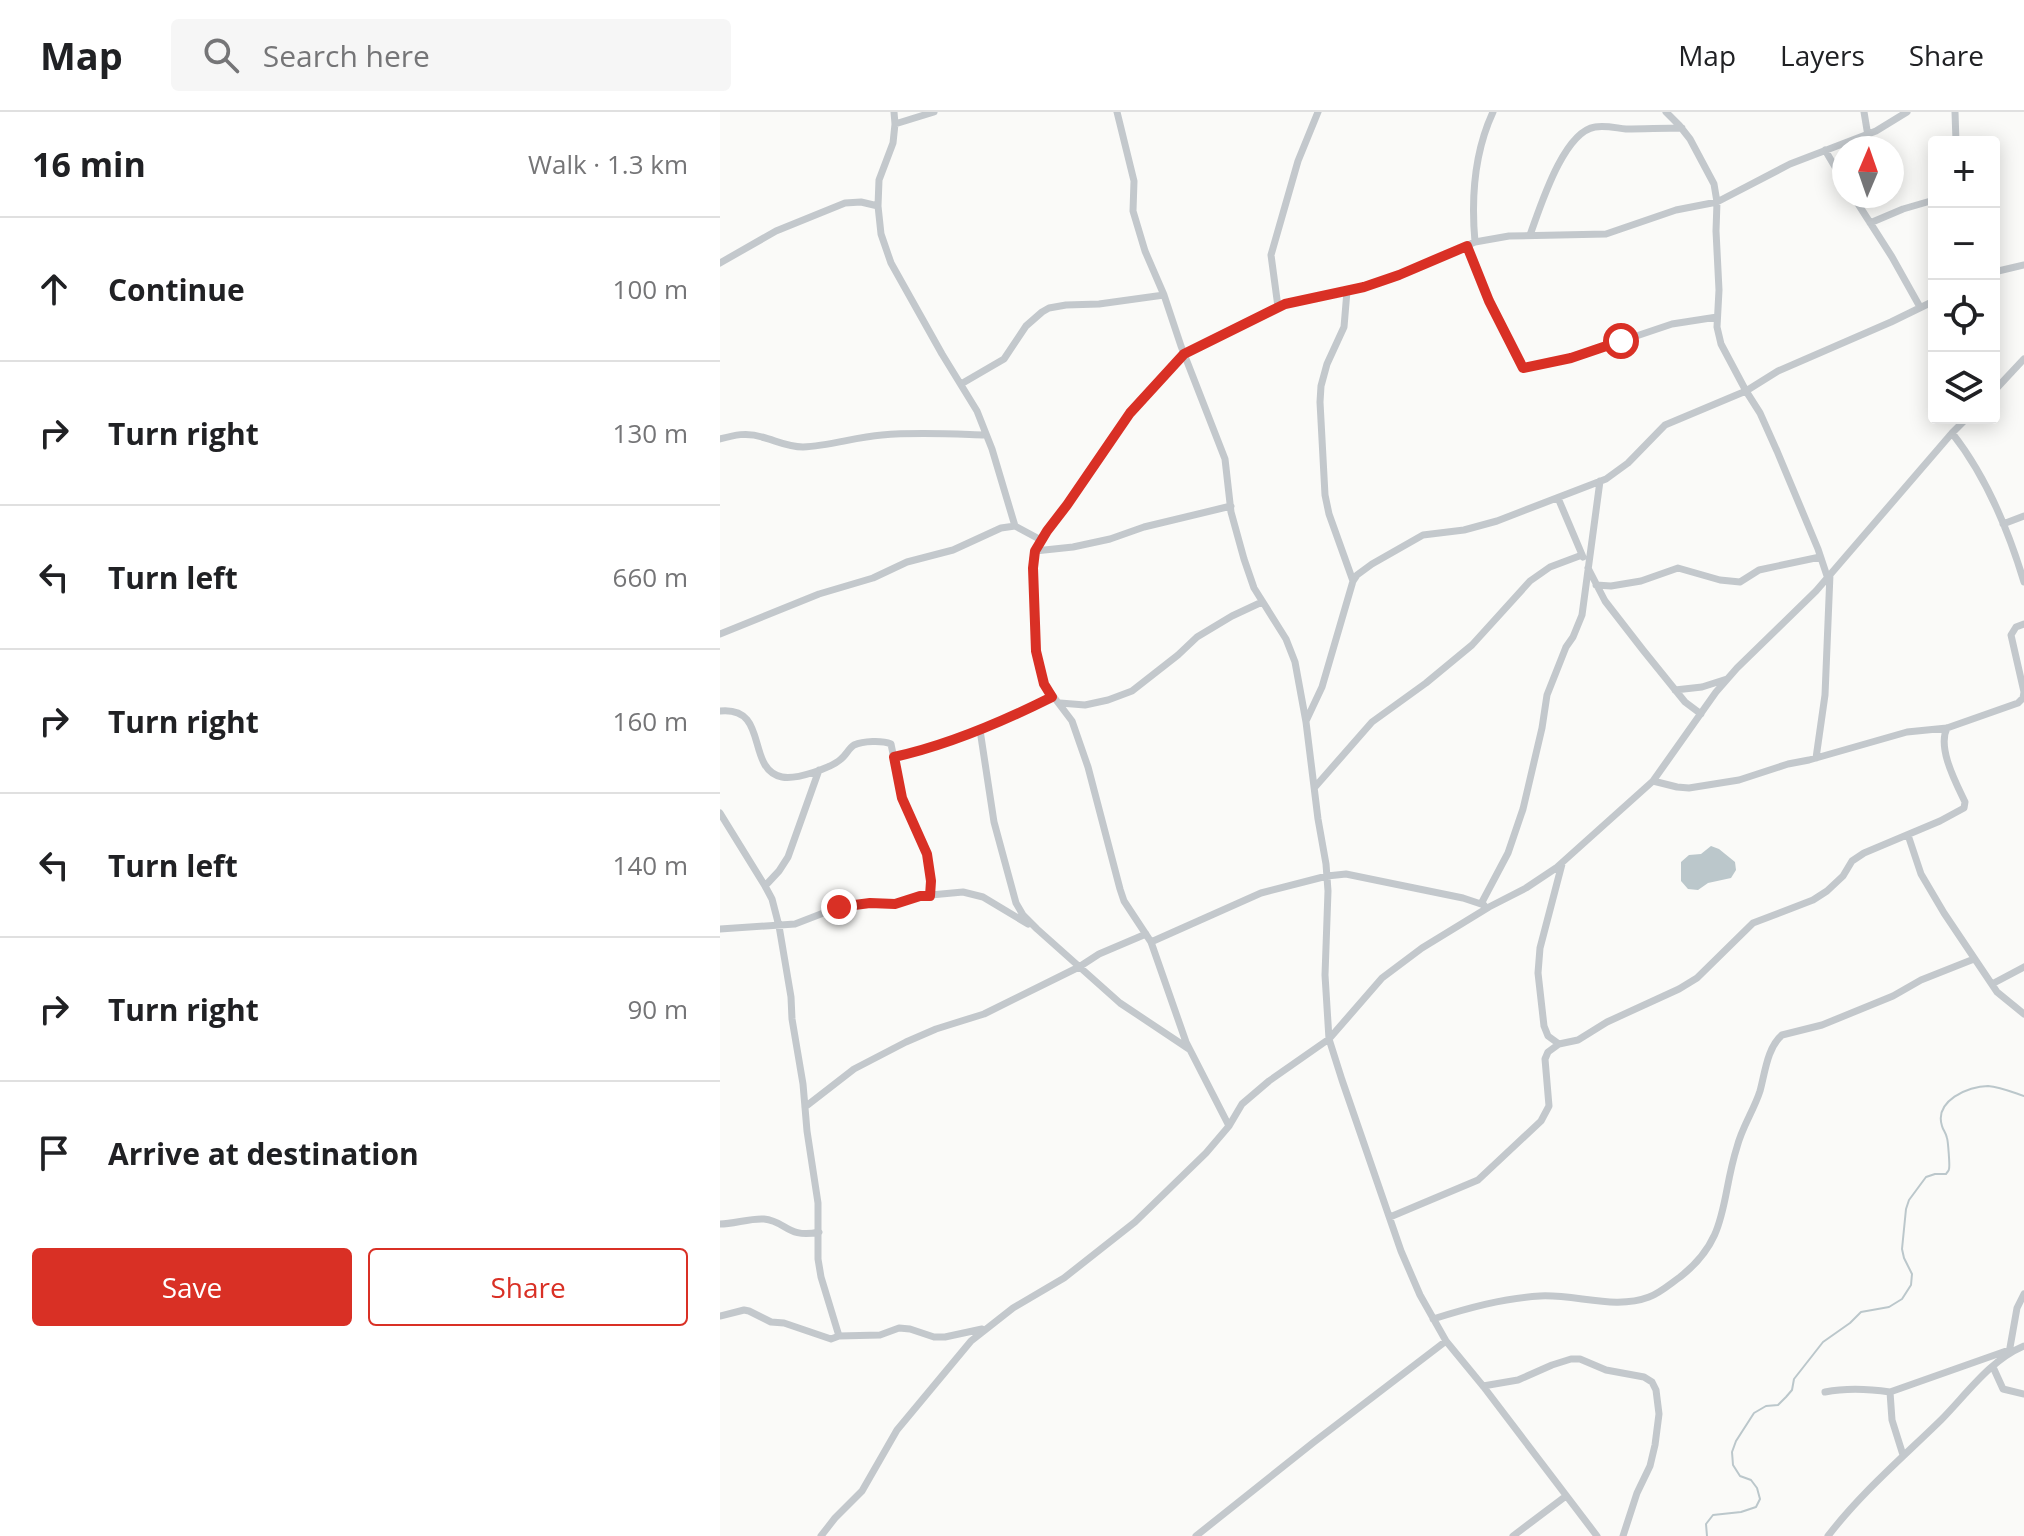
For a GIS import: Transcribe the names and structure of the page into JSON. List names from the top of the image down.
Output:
{
  "north": "top",
  "page": {
    "header": "Map",
    "search": "Search here",
    "nav": ["Map", "Layers", "Share"],
    "heading": ["16 min", "Walk · 1.3 km"],
    "map_buttons": ["+", "−"],
    "list": [
      ["Continue", "100 m"],
      ["Turn right", "130 m"],
      ["Turn left", "660 m"],
      ["Turn right", "160 m"],
      ["Turn left", "140 m"],
      ["Turn right", "90 m"],
      "Arrive at destination"
    ],
    "buttons": ["Save", "Share"]
  }
}
